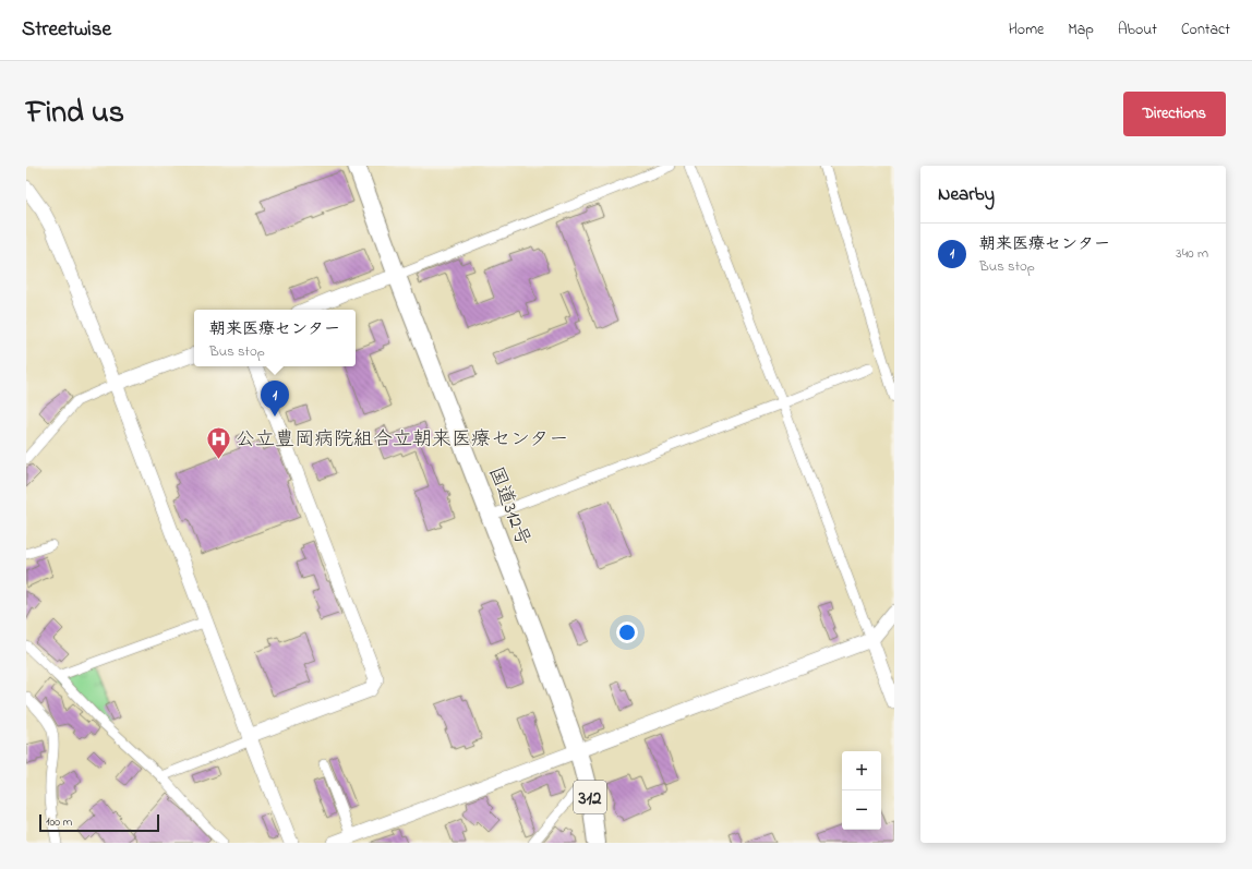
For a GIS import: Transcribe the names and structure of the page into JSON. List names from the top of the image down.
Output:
{
  "streets": {
    "highway": ["国道312号", "312"]
  },
  "places": {
    "hospital": ["公立豊岡病院組合立朝来医療センター"]
  },
  "scale_bar": "100 m",
  "page": {
    "header": "Streetwise",
    "nav": [
      "Home",
      "Map",
      "About",
      "Contact"
    ],
    "title": "Find us",
    "buttons": "Directions",
    "heading": "Nearby",
    "list": [
      {
        "mark": "1",
        "name": "朝来医療センター",
        "note": "Bus stop",
        "value": "340 m"
      }
    ],
    "popup": ["朝来医療センター", "Bus stop"],
    "pins": "1",
    "map_buttons": ["+", "−"],
    "scale": "100 m"
  }
}
